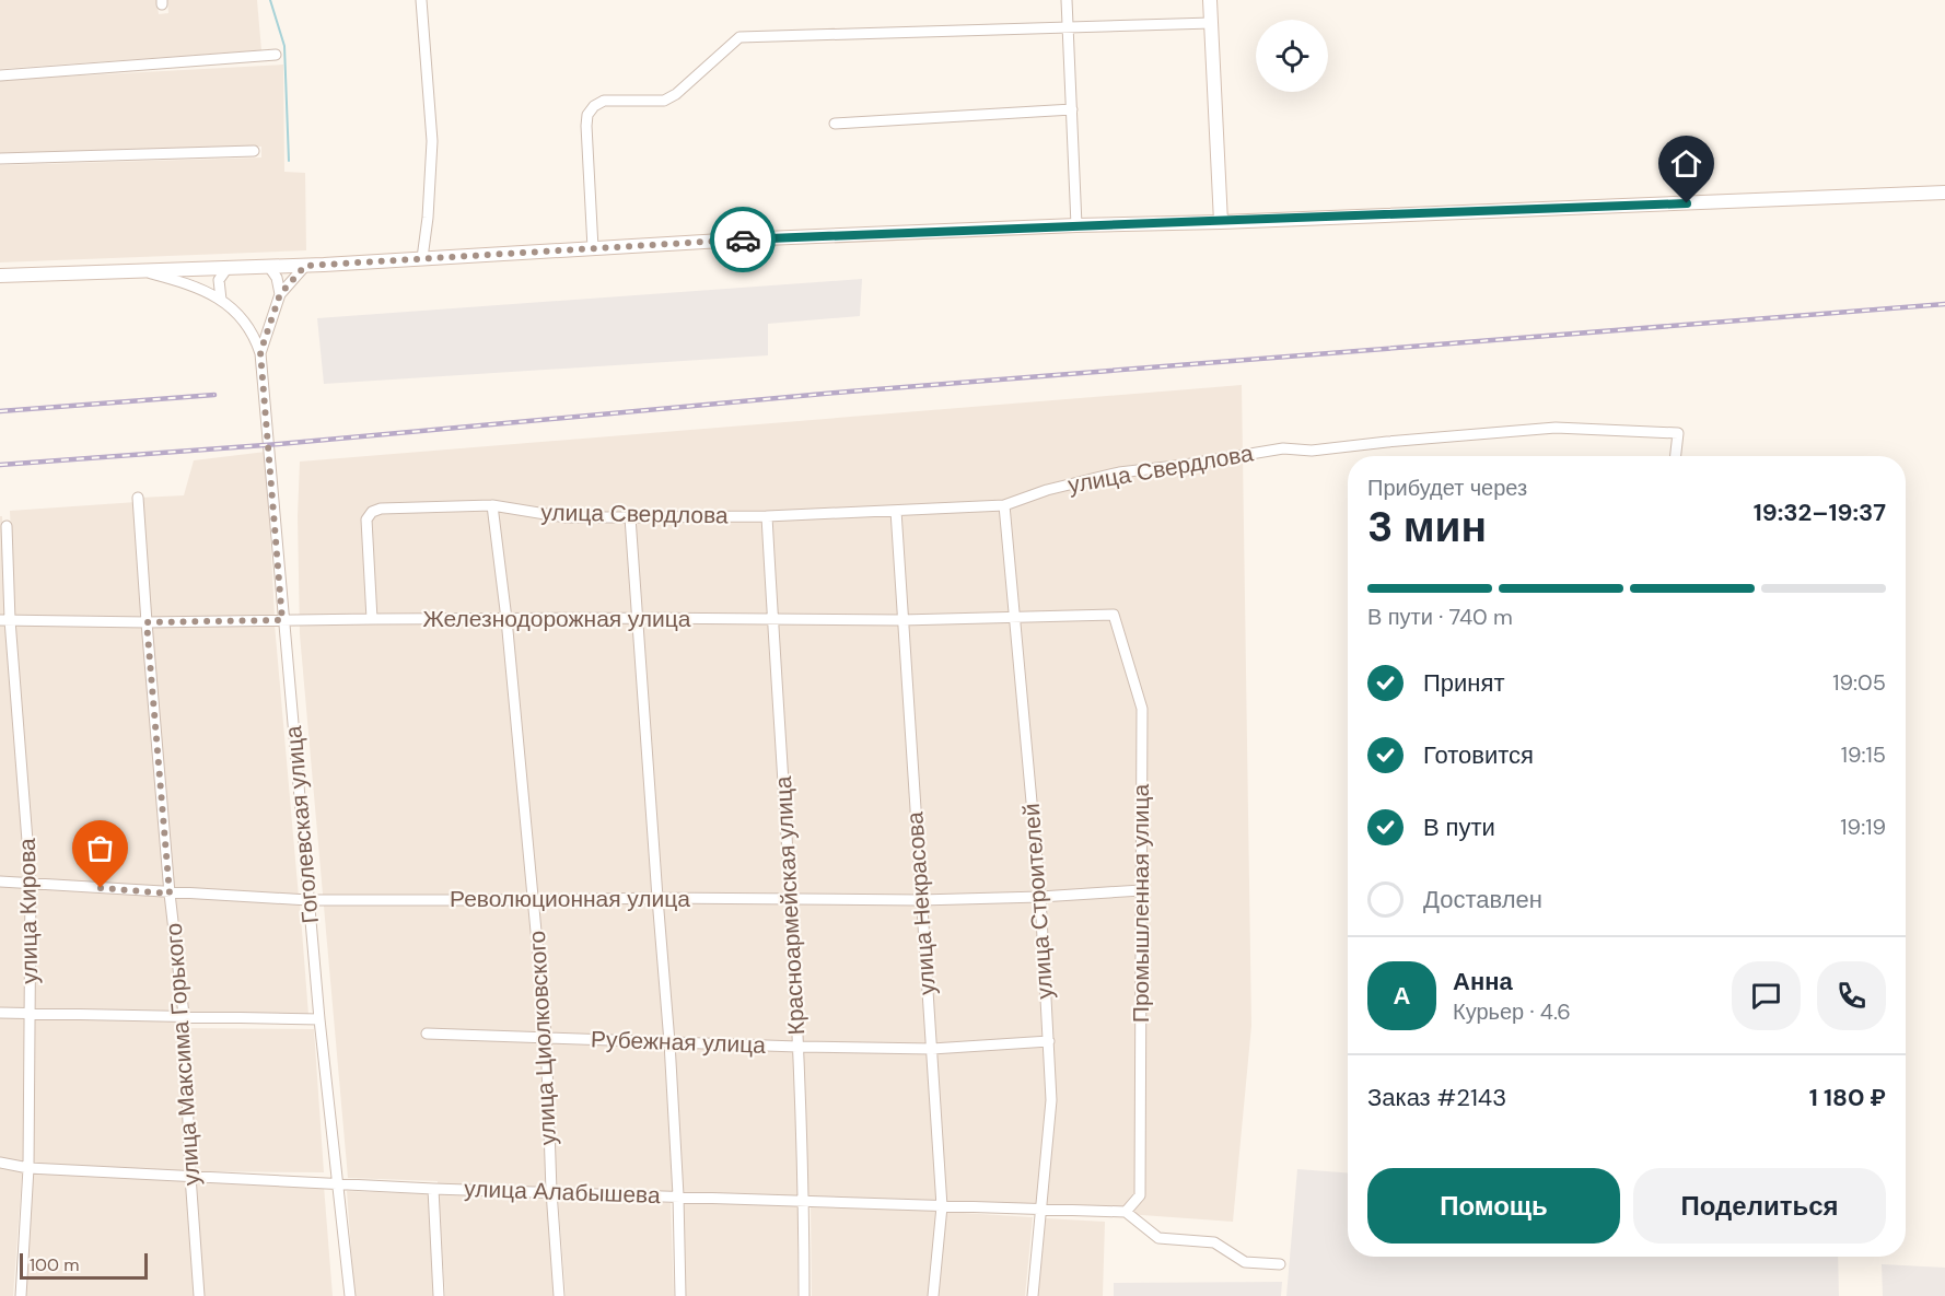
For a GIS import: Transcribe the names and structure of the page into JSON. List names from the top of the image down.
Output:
{
  "streets": {
    "street": [
      "улица Свердлова",
      "Железнодорожная улица",
      "Гоголевская улица",
      "Революционная улица",
      "улица Строителей",
      "улица Некрасова",
      "Промышленная улица",
      "Красноармейская улица",
      "улица Кирова",
      "улица Циолковского",
      "Рубежная улица",
      "улица Максима Горького",
      "улица Алабышева"
    ]
  },
  "crossings": [
    ["улица Свердлова", "Железнодорожная улица"],
    ["улица Свердлова", "улица Строителей"],
    ["улица Свердлова", "улица Некрасова"],
    ["улица Свердлова", "Красноармейская улица"],
    ["улица Свердлова", "улица Циолковского"],
    ["Железнодорожная улица", "Гоголевская улица"],
    ["Железнодорожная улица", "улица Строителей"],
    ["Железнодорожная улица", "улица Некрасова"],
    ["Железнодорожная улица", "Промышленная улица"],
    ["Железнодорожная улица", "Красноармейская улица"],
    ["Железнодорожная улица", "улица Кирова"],
    ["Железнодорожная улица", "улица Циолковского"],
    ["Железнодорожная улица", "улица Максима Горького"],
    ["Гоголевская улица", "Революционная улица"],
    ["Гоголевская улица", "улица Алабышева"],
    ["Революционная улица", "улица Строителей"],
    ["Революционная улица", "улица Некрасова"],
    ["Революционная улица", "Промышленная улица"],
    ["Революционная улица", "Красноармейская улица"],
    ["Революционная улица", "улица Кирова"],
    ["Революционная улица", "улица Циолковского"],
    ["Революционная улица", "улица Максима Горького"],
    ["улица Строителей", "Рубежная улица"],
    ["улица Строителей", "улица Алабышева"],
    ["улица Некрасова", "Рубежная улица"],
    ["улица Некрасова", "улица Алабышева"],
    ["Промышленная улица", "улица Алабышева"],
    ["Красноармейская улица", "Рубежная улица"],
    ["Красноармейская улица", "улица Алабышева"],
    ["улица Кирова", "улица Алабышева"],
    ["улица Циолковского", "Рубежная улица"],
    ["улица Циолковского", "улица Алабышева"],
    ["улица Максима Горького", "улица Алабышева"]
  ],
  "scale_bar": "100 m",
  "page": {
    "heading": ["3 мин", "Прибудет через", "19:32–19:37"],
    "panel": [
      "Анна",
      "Курьер · 4.6",
      "Заказ #2143",
      "1 180 ₽"
    ],
    "bar": "В пути · 740 m",
    "list": [
      ["Принят", "19:05"],
      ["Готовится", "19:15"],
      ["В пути", "19:19"],
      "Доставлен"
    ],
    "round": "А",
    "buttons": ["Помощь", "Поделиться"],
    "scale": "100 m"
  }
}
